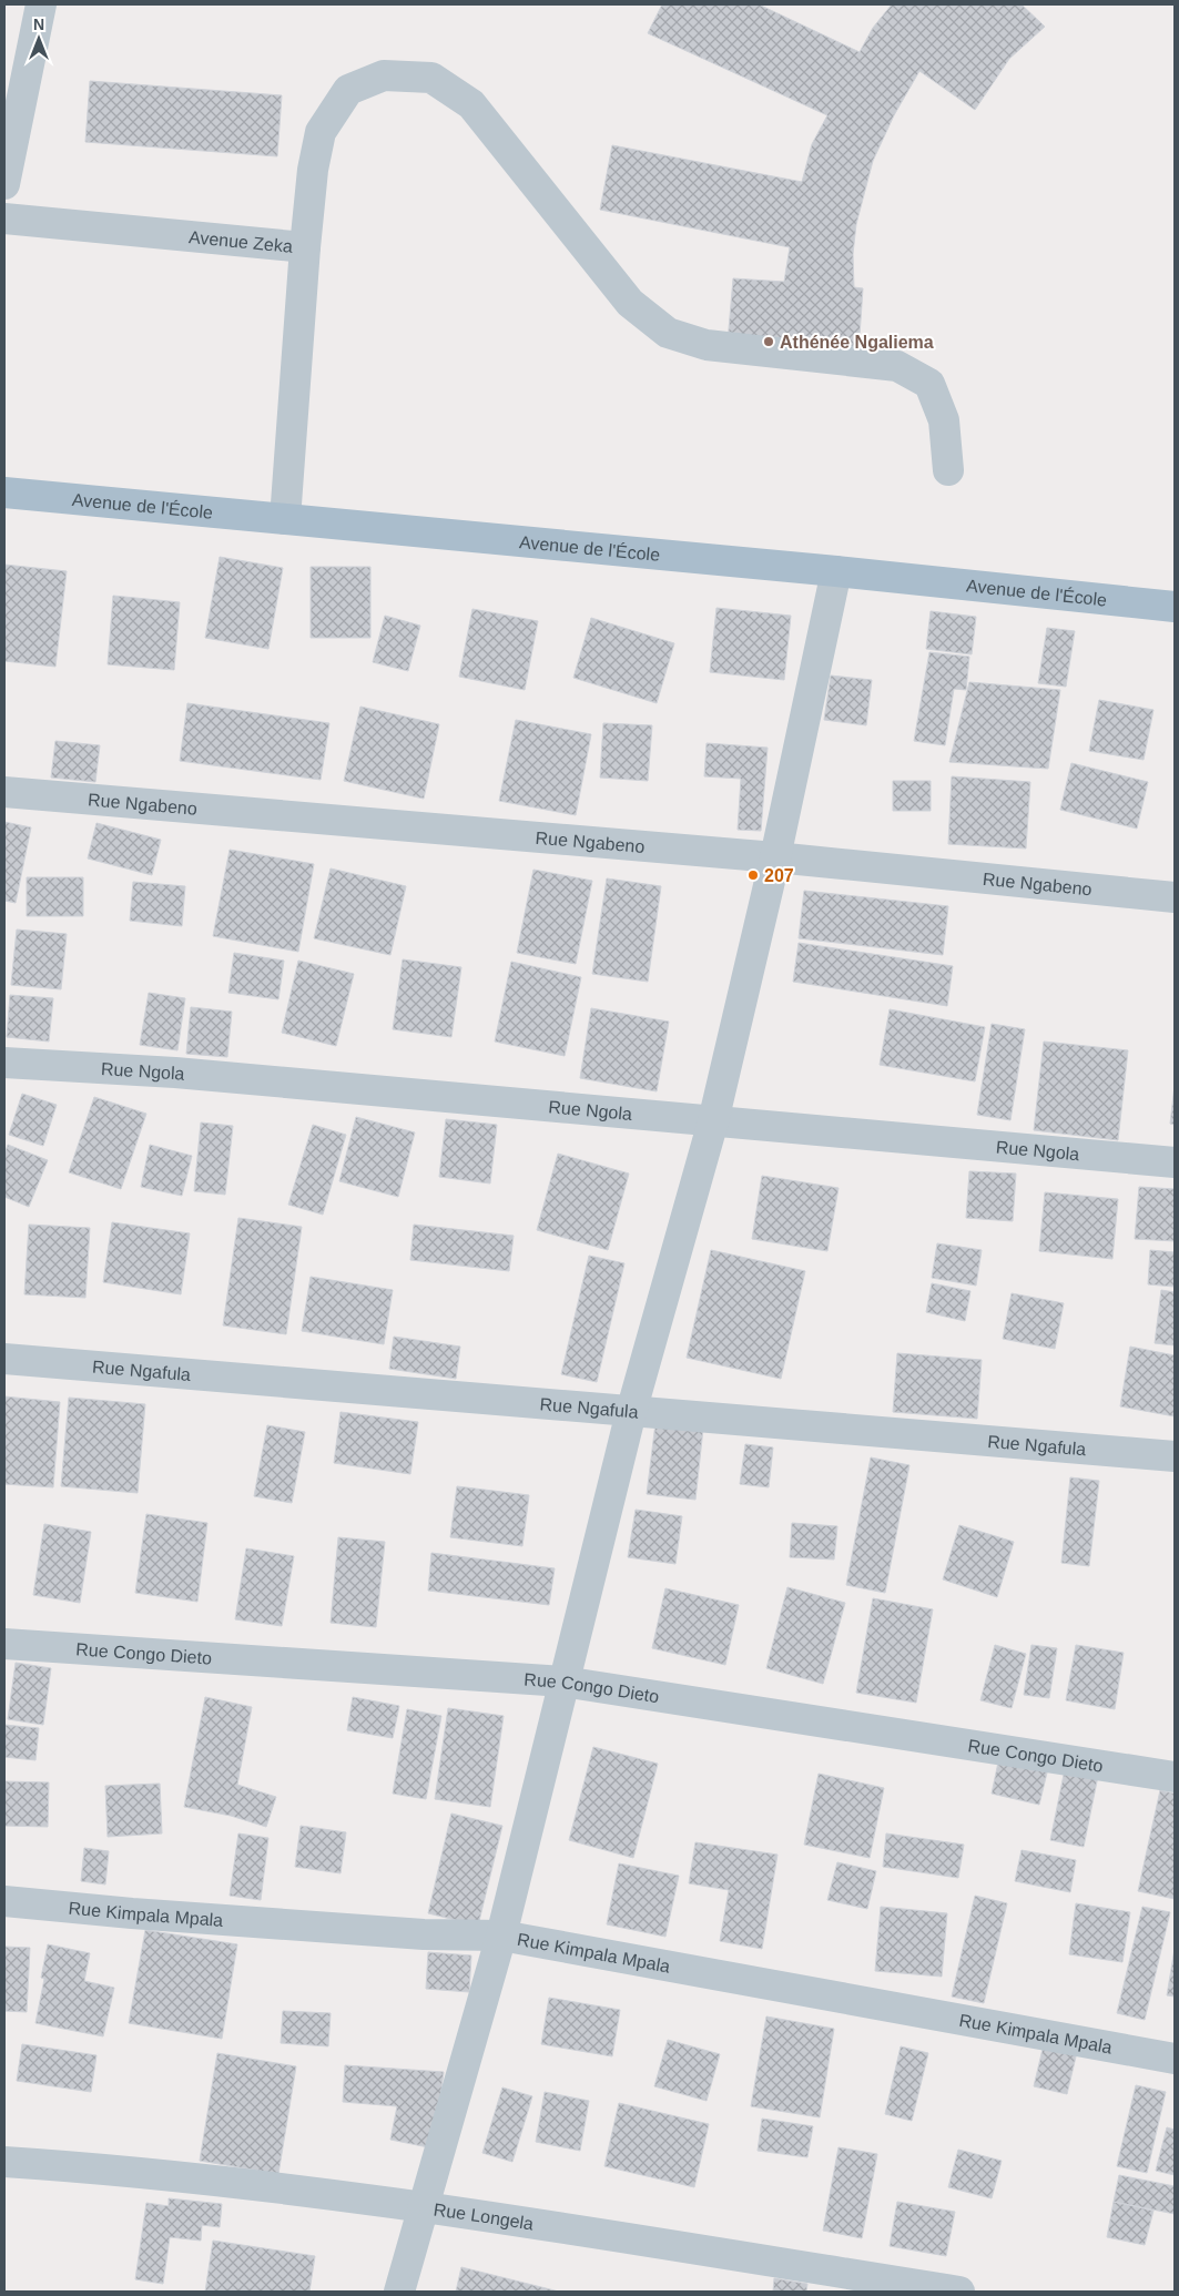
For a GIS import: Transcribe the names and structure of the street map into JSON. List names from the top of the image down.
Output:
{
  "streets": {
    "main road": ["Avenue de l'École"],
    "street": [
      "Avenue Zeka",
      "Rue Ngabeno",
      "Rue Ngola",
      "Rue Ngafula",
      "Rue Congo Dieto",
      "Rue Kimpala Mpala",
      "Rue Longela"
    ]
  },
  "crossings": [
    ["Avenue Zeka", "Avenue de l'École"]
  ],
  "places": ["Athénée Ngaliema", "207"],
  "north": "top"
}
